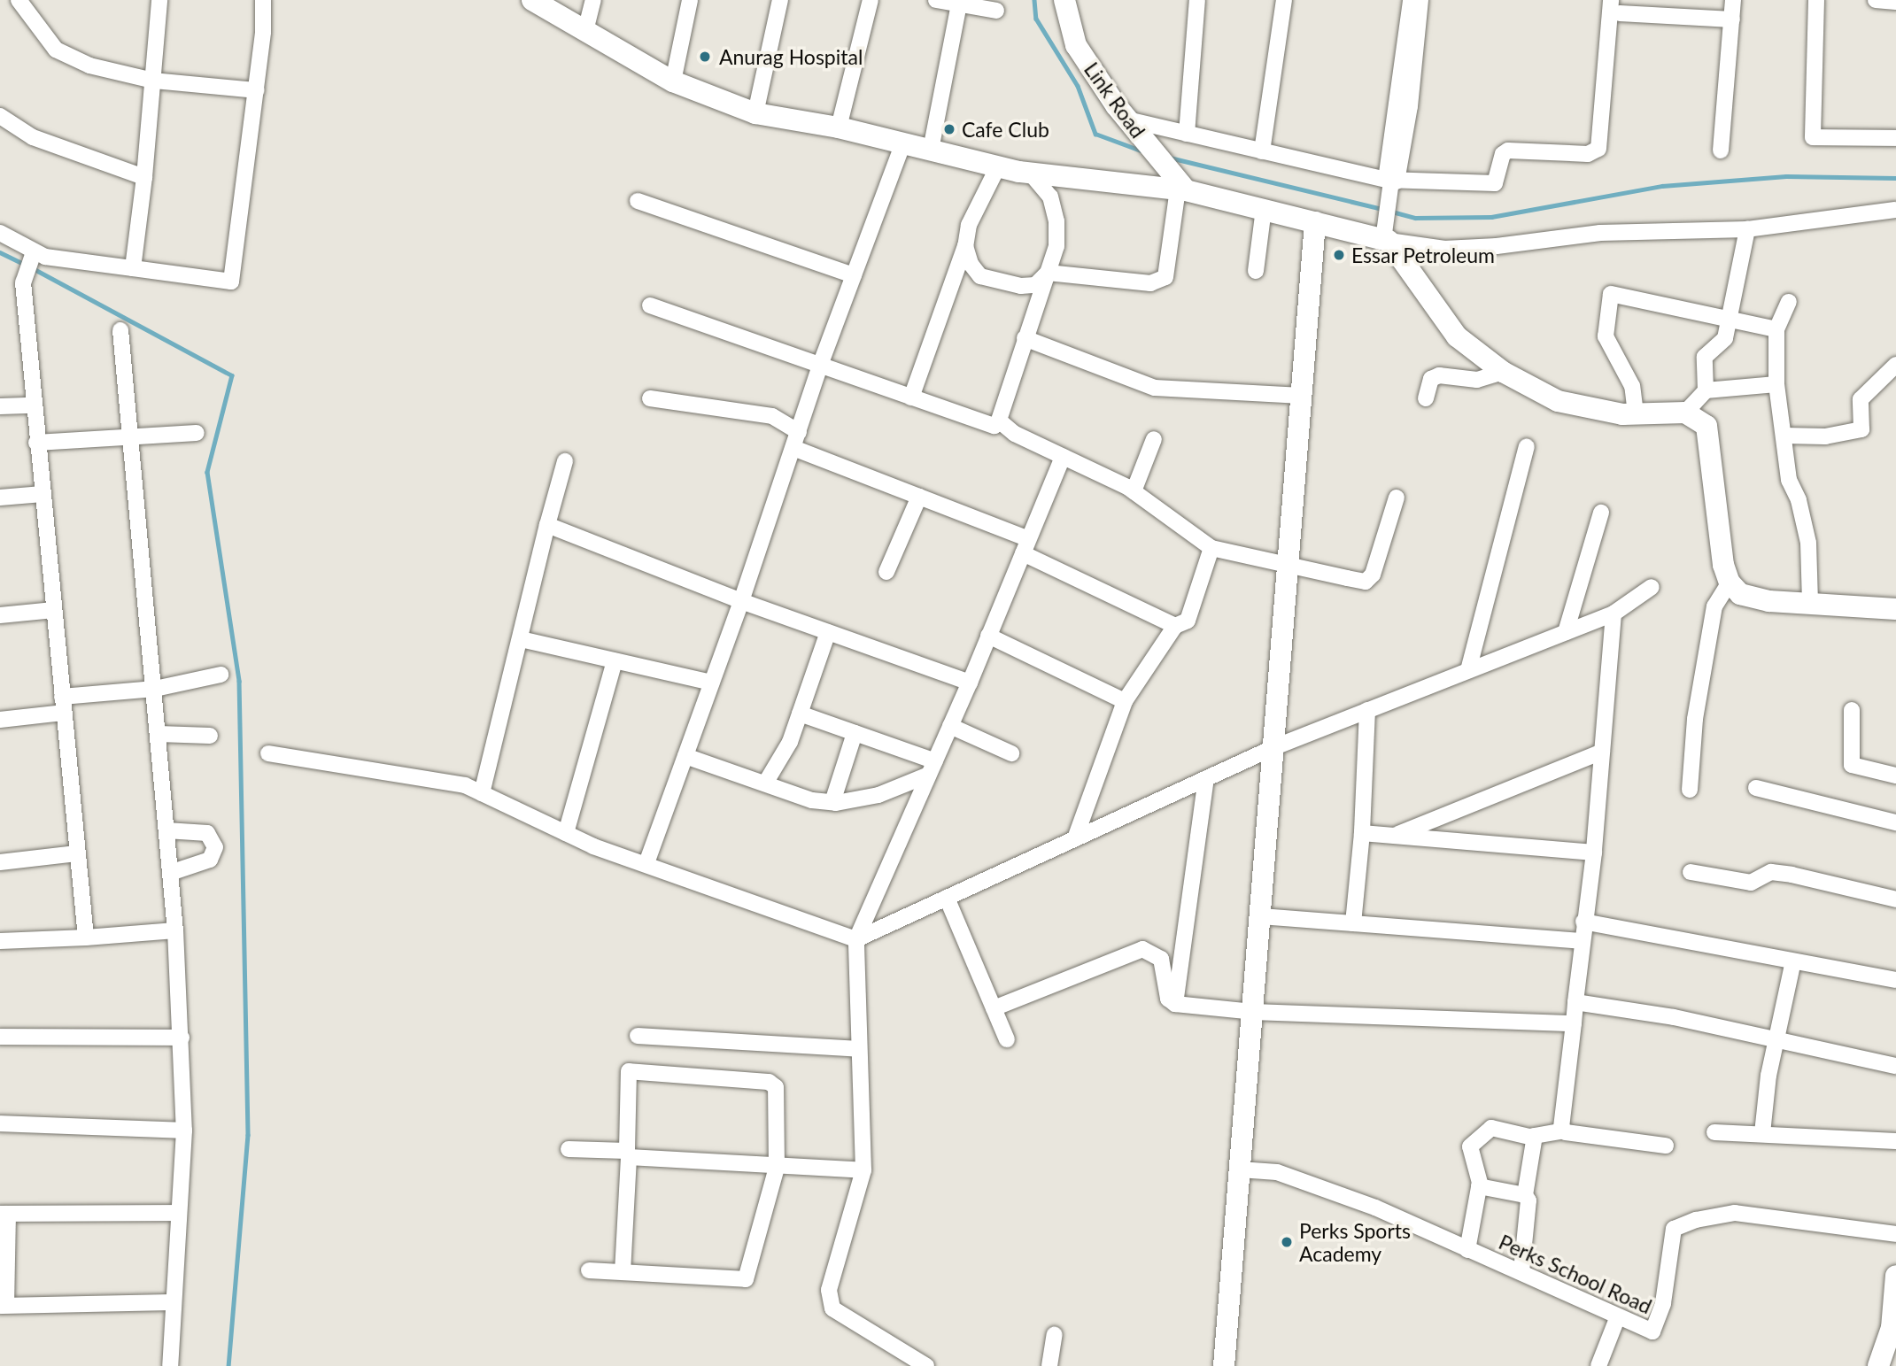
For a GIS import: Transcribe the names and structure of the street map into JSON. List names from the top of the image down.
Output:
{
  "streets": {
    "street": ["Link Road", "Perks School Road"]
  },
  "places": [
    "Anurag Hospital",
    "Cafe Club",
    "Essar Petroleum",
    "Perks Sports Academy"
  ]
}
